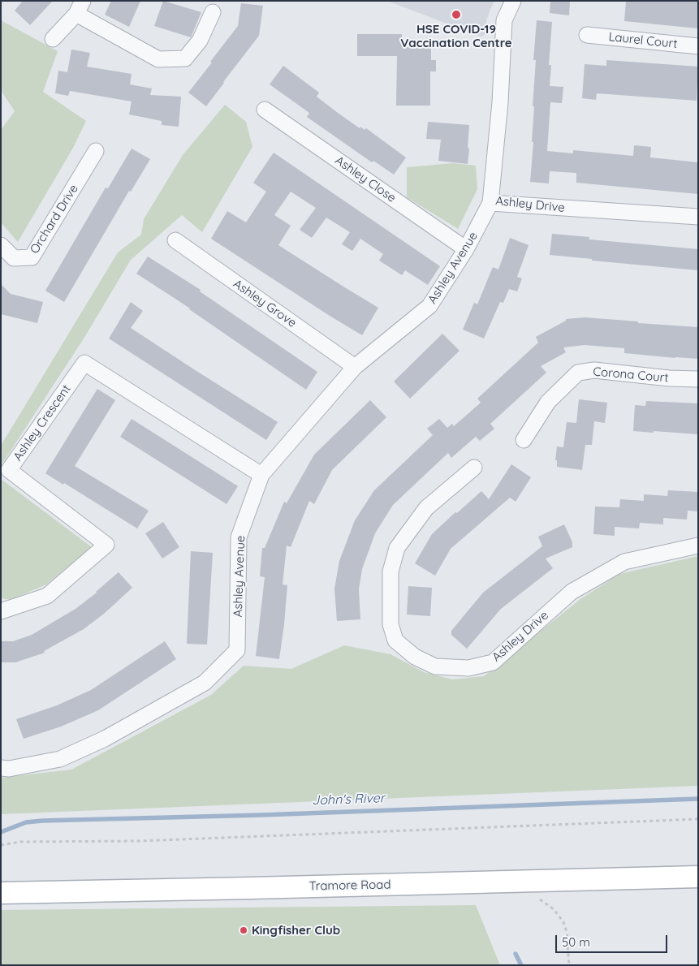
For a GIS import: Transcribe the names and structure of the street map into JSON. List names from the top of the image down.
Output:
{
  "streets": {
    "main road": ["Tramore Road"],
    "street": [
      "Laurel Court",
      "Ashley Close",
      "Ashley Drive",
      "Orchard Drive",
      "Ashley Avenue",
      "Ashley Grove",
      "Corona Court",
      "Ashley Crescent"
    ]
  },
  "crossings": [
    ["Ashley Close", "Ashley Avenue"],
    ["Ashley Drive", "Ashley Avenue"],
    ["Ashley Avenue", "Ashley Grove"],
    ["Ashley Avenue", "Ashley Crescent"]
  ],
  "water": ["John's River"],
  "places": ["HSE COVID-19 Vaccination Centre", "Kingfisher Club"],
  "scale_bar": "50 m"
}
